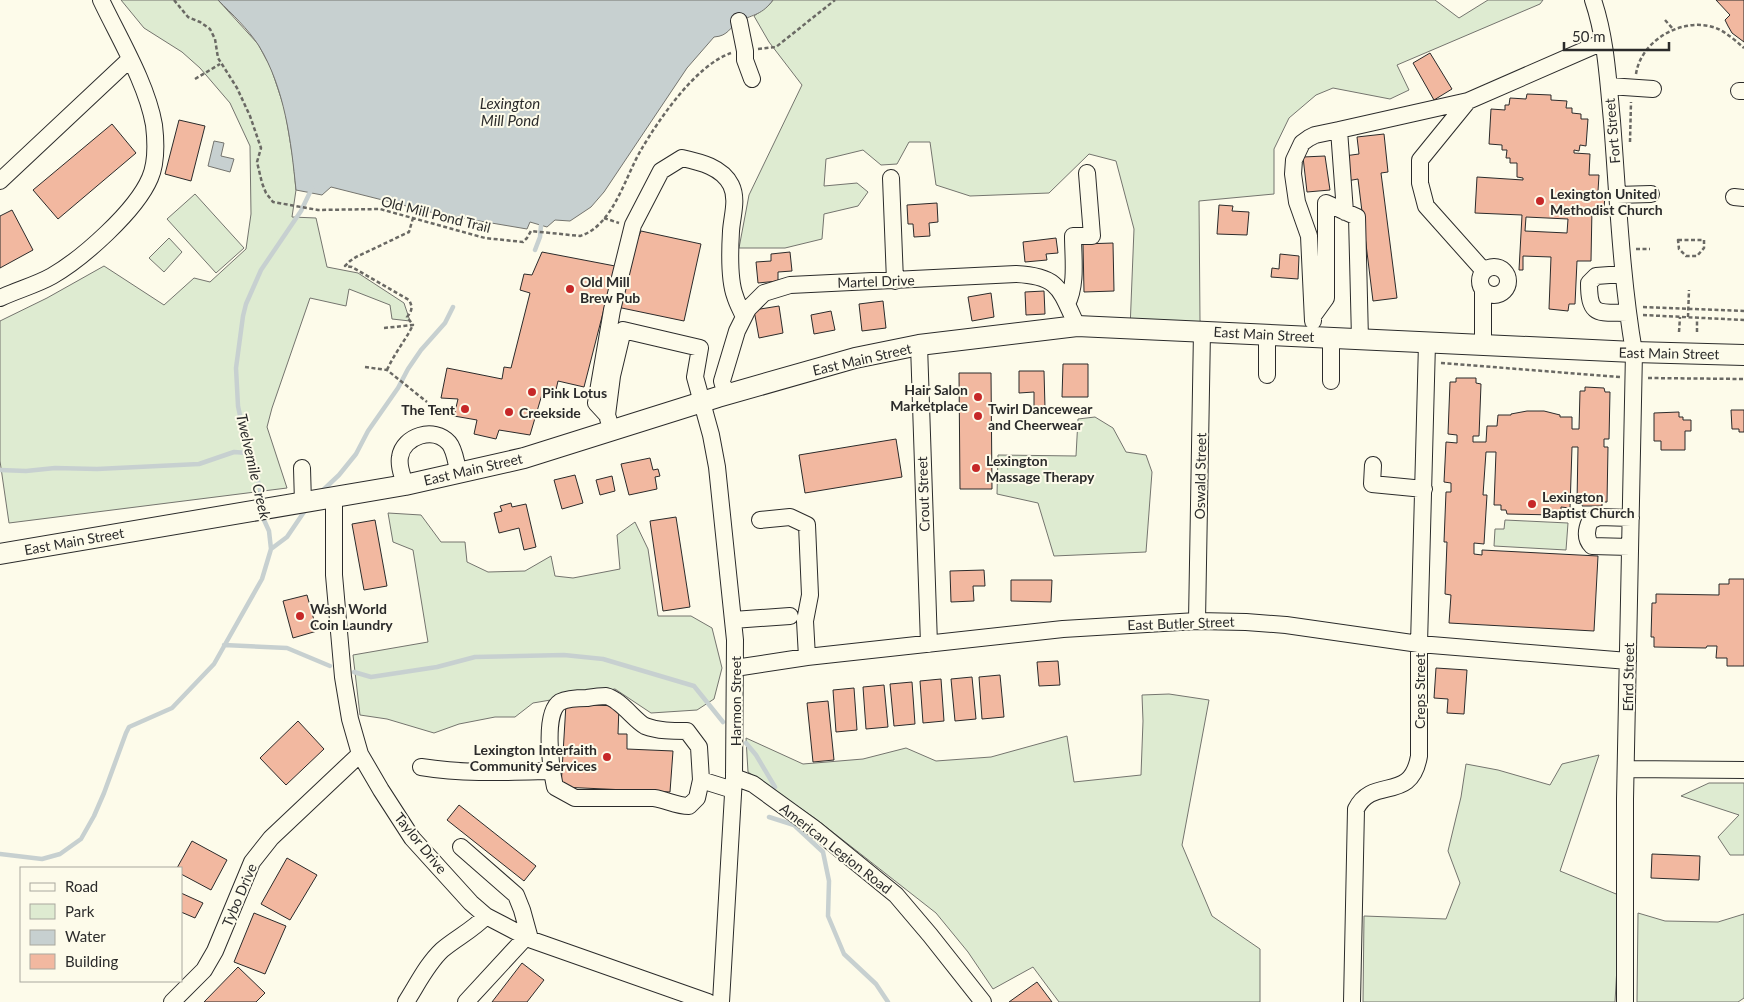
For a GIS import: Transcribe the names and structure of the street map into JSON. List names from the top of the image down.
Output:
{
  "streets": {
    "main road": ["East Main Street"],
    "street": [
      "Fort Street",
      "Martel Drive",
      "Oswald Street",
      "Crout Street",
      "East Butler Street",
      "Efird Street",
      "Creps Street",
      "Harmon Street",
      "Taylor Drive",
      "American Legion Road",
      "Tybo Drive"
    ],
    "path": ["Old Mill Pond Trail"]
  },
  "crossings": [
    ["Fort Street", "East Main Street"],
    ["Fort Street", "Efird Street"],
    ["Martel Drive", "East Main Street"],
    ["East Main Street", "Oswald Street"],
    ["East Main Street", "Crout Street"],
    ["East Main Street", "Efird Street"],
    ["East Main Street", "Creps Street"],
    ["East Main Street", "Harmon Street"],
    ["East Main Street", "Taylor Drive"],
    ["Oswald Street", "East Butler Street"],
    ["Crout Street", "East Butler Street"],
    ["East Butler Street", "Efird Street"],
    ["East Butler Street", "Creps Street"],
    ["East Butler Street", "Harmon Street"],
    ["Harmon Street", "American Legion Road"],
    ["Taylor Drive", "Tybo Drive"]
  ],
  "water": ["Lexington Mill Pond", "Twelvemile Creek"],
  "places": [
    "Lexington United Methodist Church",
    "Old Mill Brew Pub",
    "Pink Lotus",
    "Hair Salon Marketplace",
    "The Tent",
    "Creekside",
    "Twirl Dancewear and Cheerwear",
    "Lexington Massage Therapy",
    "Lexington Baptist Church",
    "Wash World Coin Laundry",
    "Lexington Interfaith Community Services"
  ],
  "legend": [
    "Road",
    "Park",
    "Water",
    "Building"
  ],
  "scale_bar": "50 m"
}
